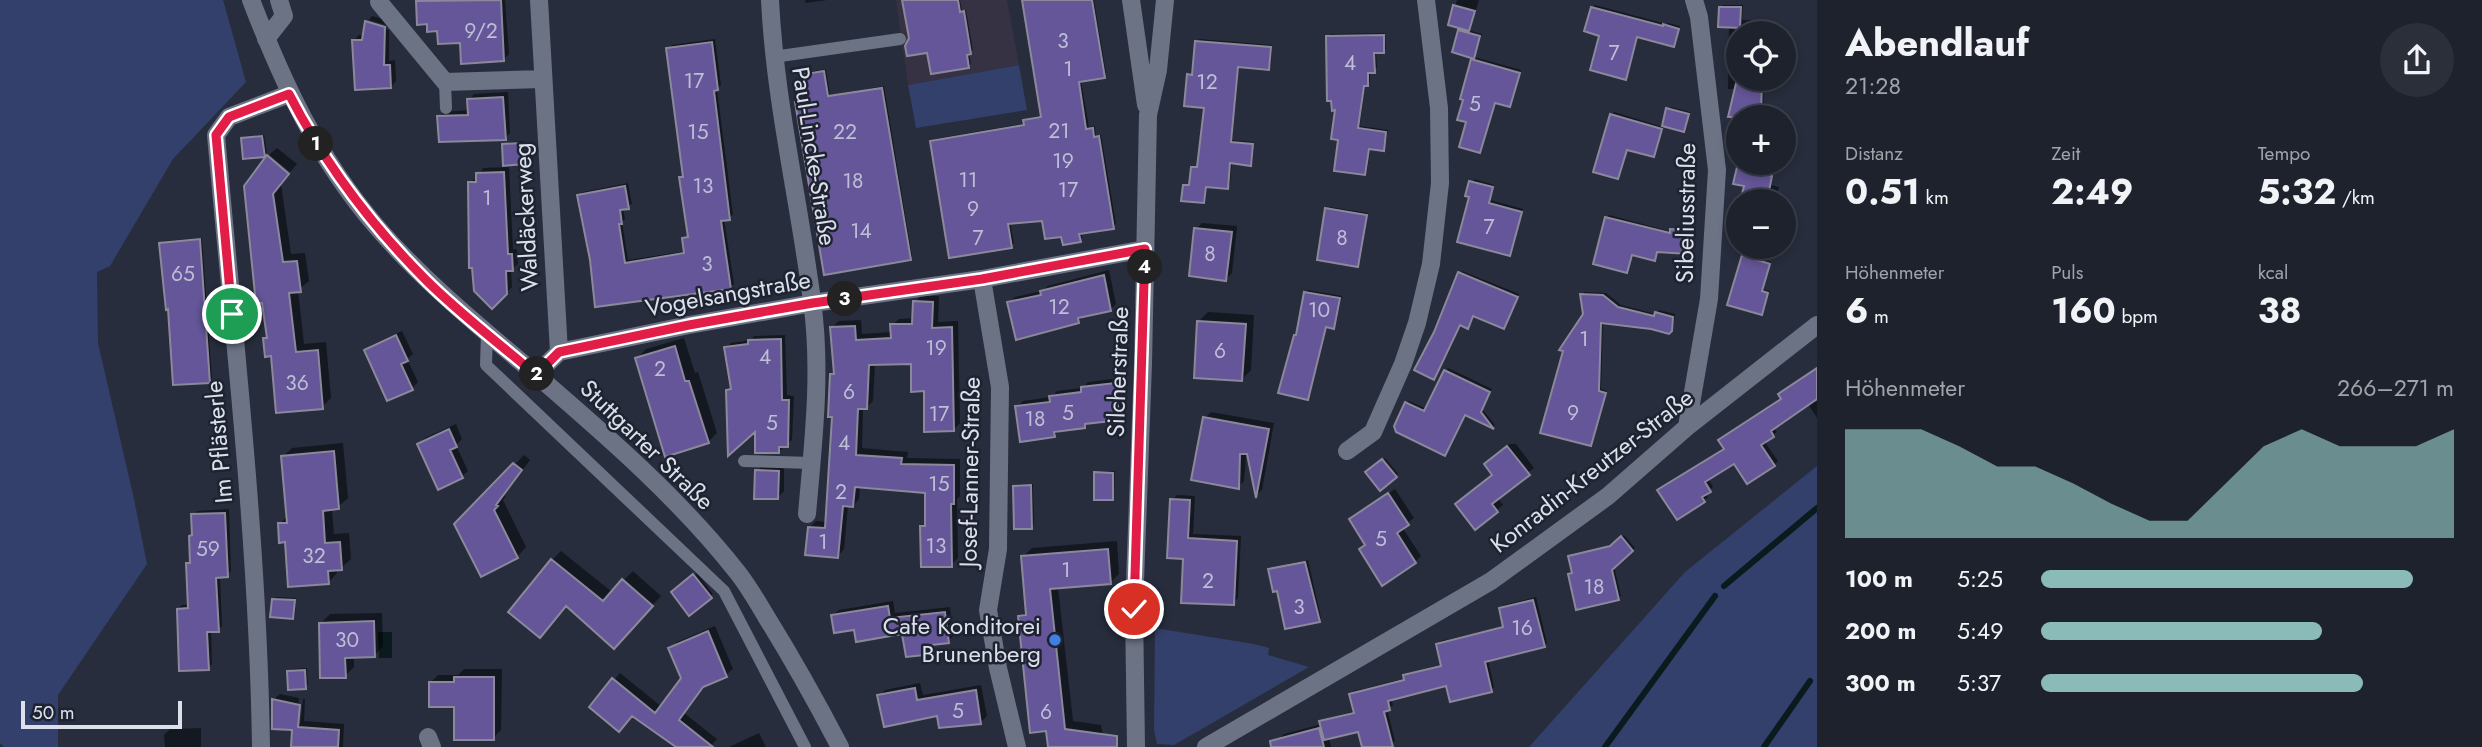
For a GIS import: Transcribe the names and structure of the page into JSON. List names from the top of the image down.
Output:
{
  "streets": {
    "street": [
      "Paul-Lincke-Straße",
      "Sibeliusstraße",
      "Waldäckerweg",
      "Vogelsangstraße",
      "Silcherstraße",
      "Im Pflästerle",
      "Stuttgarter Straße",
      "Konradin-Kreutzer-Straße",
      "Josef-Lanner-Straße"
    ]
  },
  "crossings": [
    ["Paul-Lincke-Straße", "Vogelsangstraße"],
    ["Sibeliusstraße", "Konradin-Kreutzer-Straße"],
    ["Waldäckerweg", "Vogelsangstraße"],
    ["Vogelsangstraße", "Silcherstraße"],
    ["Vogelsangstraße", "Josef-Lanner-Straße"],
    ["Im Pflästerle", "Stuttgarter Straße"]
  ],
  "places": ["Cafe Konditorei Brunenberg"],
  "house_numbers": [
    "9/2",
    "3",
    "7",
    "4",
    "1",
    "17",
    "12",
    "5",
    "21",
    "15",
    "22",
    "19",
    "11",
    "18",
    "13",
    "17",
    "1",
    "9",
    "7",
    "14",
    "7",
    "8",
    "8",
    "3",
    "65",
    "12",
    "10",
    "1",
    "19",
    "6",
    "4",
    "2",
    "36",
    "6",
    "5",
    "9",
    "17",
    "18",
    "5",
    "4",
    "15",
    "2",
    "5",
    "1",
    "13",
    "59",
    "32",
    "1",
    "2",
    "18",
    "3",
    "16",
    "30",
    "5",
    "6"
  ],
  "scale_bar": "50 m",
  "page": {
    "heading": ["Abendlauf", "21:28"],
    "map_buttons": ["+", "−"],
    "stats": [
      ["Distanz", "0.51 km"],
      ["Zeit", "2:49"],
      ["Tempo", "5:32 /km"],
      ["Höhenmeter", "6 m"],
      ["Puls", "160 bpm"],
      ["kcal", "38"]
    ],
    "pins": [
      "1",
      "4",
      "3",
      "2"
    ],
    "chart": ["Höhenmeter", "266–271 m"],
    "list": [
      {
        "name": "100 m",
        "note": "5:25"
      },
      {
        "name": "200 m",
        "note": "5:49"
      },
      {
        "name": "300 m",
        "note": "5:37"
      }
    ],
    "scale": "50 m"
  }
}
